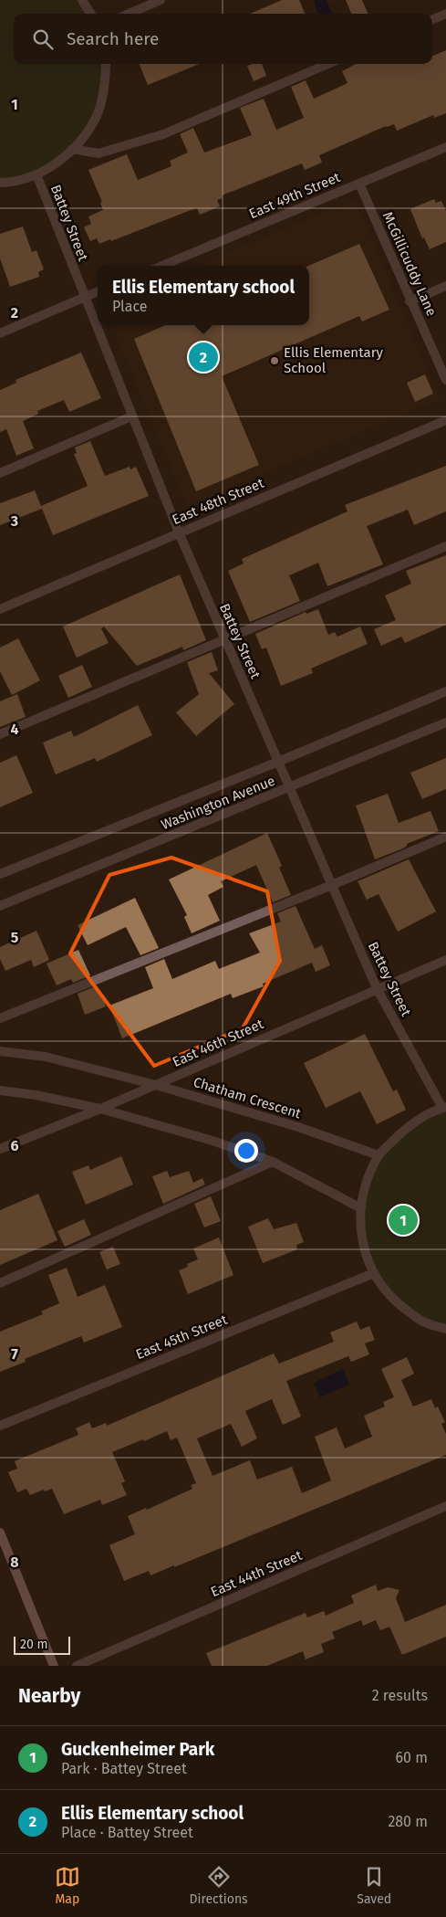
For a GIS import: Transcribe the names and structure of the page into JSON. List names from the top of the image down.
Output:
{
  "streets": {
    "street": [
      "East 49th Street",
      "Battey Street",
      "McGillicuddy Lane",
      "East 48th Street",
      "Washington Avenue",
      "East 46th Street",
      "Chatham Crescent",
      "East 45th Street",
      "East 44th Street"
    ]
  },
  "crossings": [
    ["East 49th Street", "McGillicuddy Lane"],
    ["Battey Street", "East 48th Street"],
    ["Battey Street", "Washington Avenue"],
    ["Battey Street", "East 46th Street"],
    ["Battey Street", "Chatham Crescent"],
    ["Battey Street", "East 45th Street"],
    ["East 46th Street", "Chatham Crescent"]
  ],
  "places": ["Ellis Elementary School"],
  "scale_bar": "20 m",
  "page": {
    "search": "Search here",
    "popup": ["Ellis Elementary school", "Place"],
    "pins": ["2", "1"],
    "scale": "20 m",
    "heading": ["Nearby", "2 results"],
    "list": [
      {
        "mark": "1",
        "name": "Guckenheimer Park",
        "note": "Park · Battey Street",
        "value": "60 m"
      },
      {
        "mark": "2",
        "name": "Ellis Elementary school",
        "note": "Place · Battey Street",
        "value": "280 m"
      }
    ],
    "nav": ["Map", "Directions", "Saved"]
  },
  "grid": {
    "rows": [
      "1",
      "2",
      "3",
      "4",
      "5",
      "6",
      "7",
      "8"
    ]
  }
}
